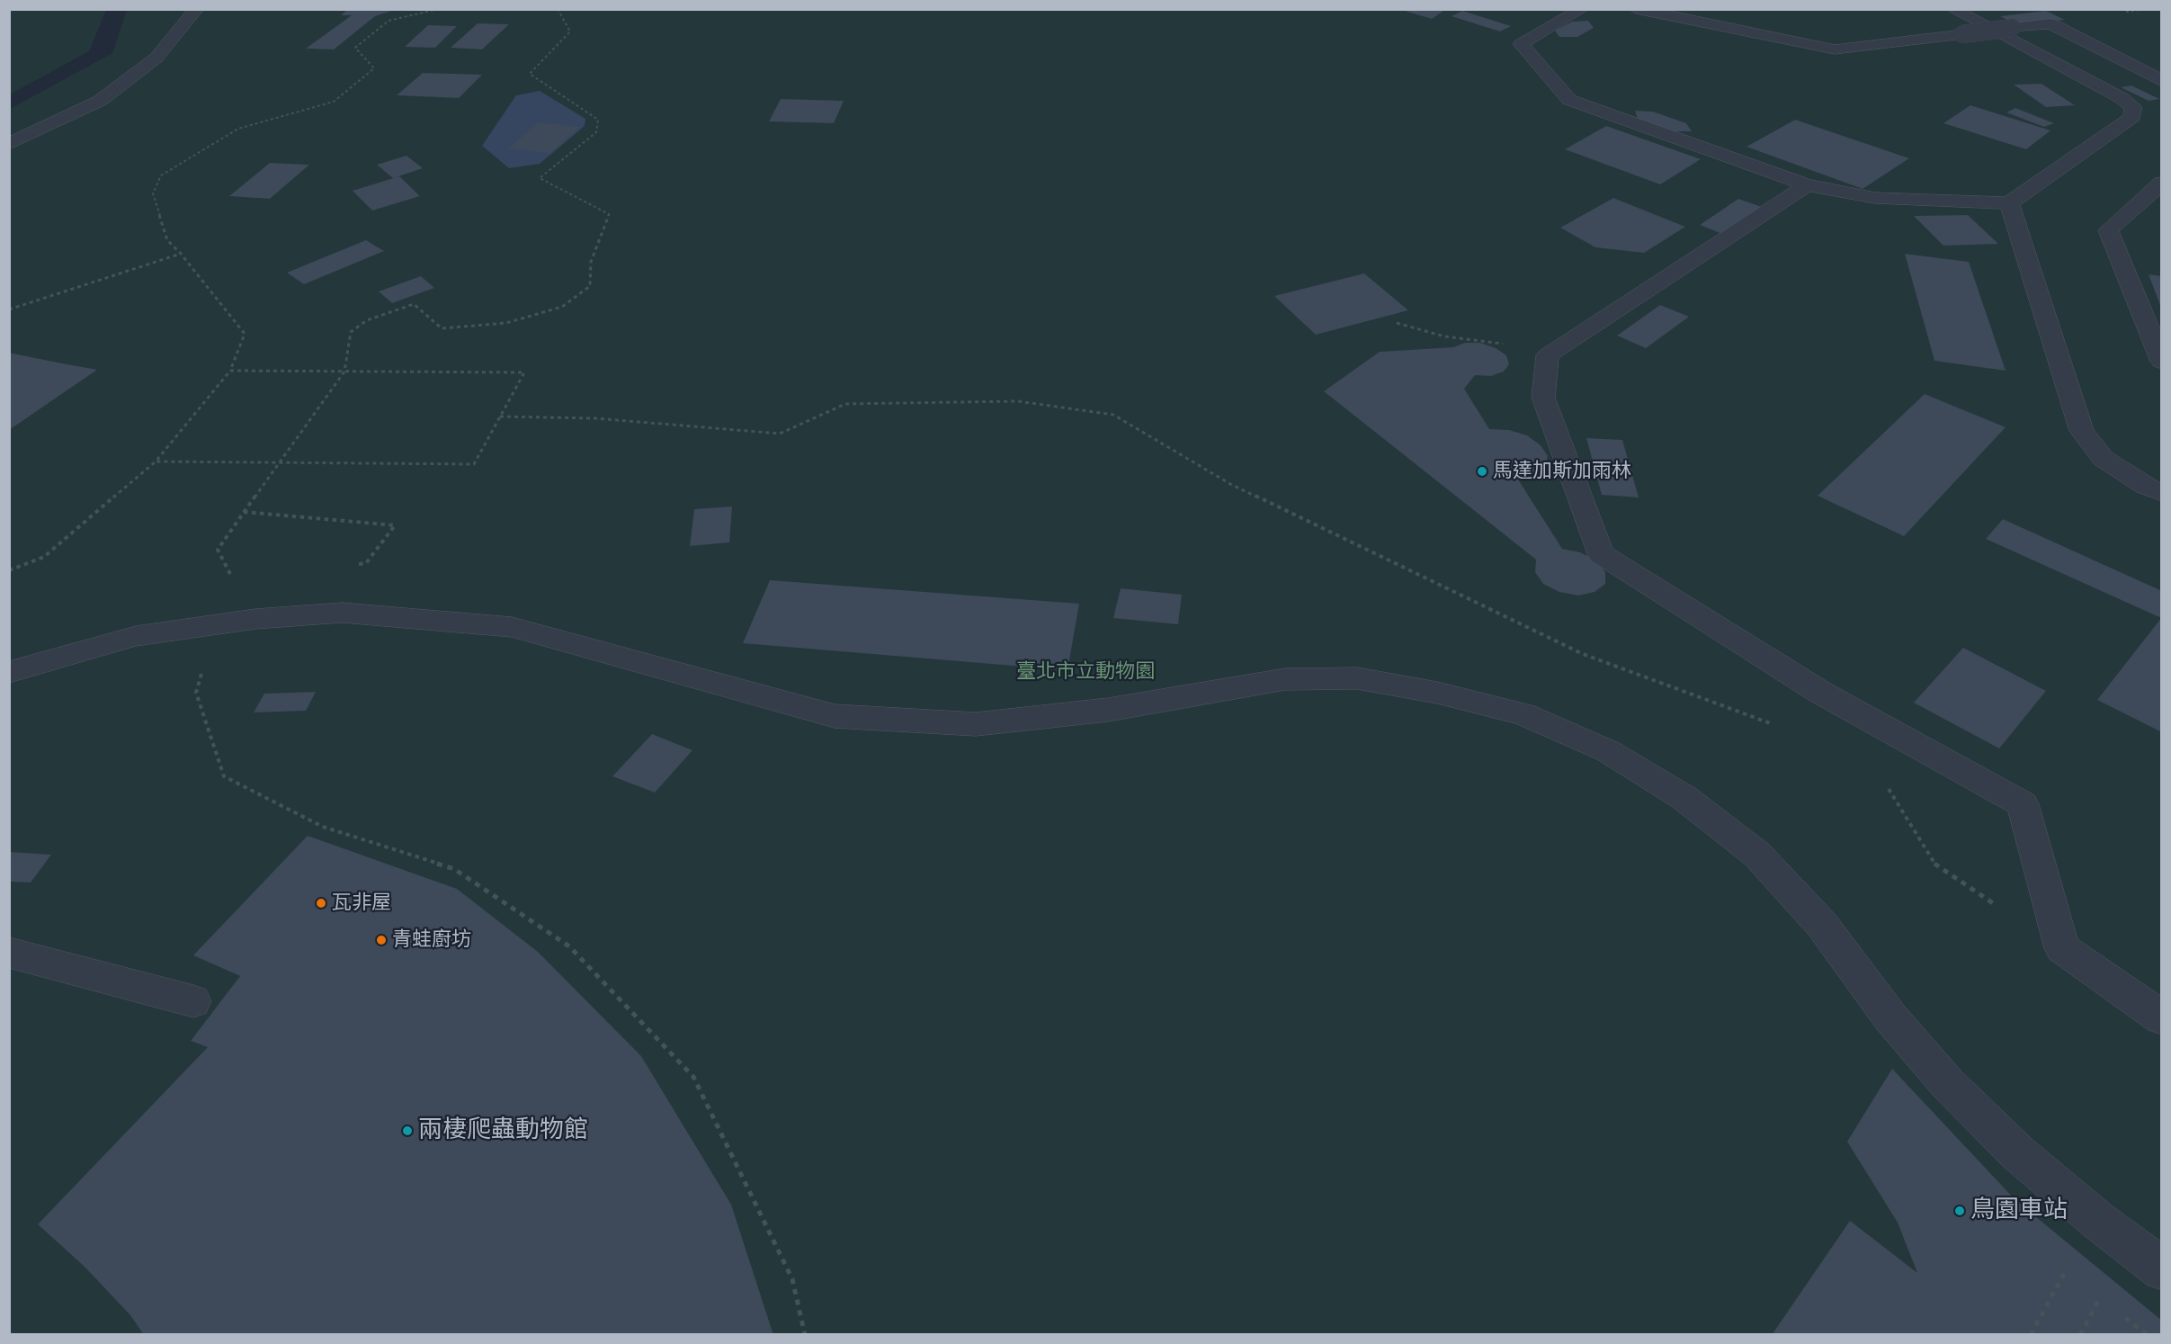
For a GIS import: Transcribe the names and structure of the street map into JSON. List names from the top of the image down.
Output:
{
  "parks": ["臺北市立動物園"],
  "places": [
    "馬達加斯加雨林",
    "瓦非屋",
    "青蛙廚坊",
    "兩棲爬蟲動物館",
    "鳥園車站"
  ]
}
